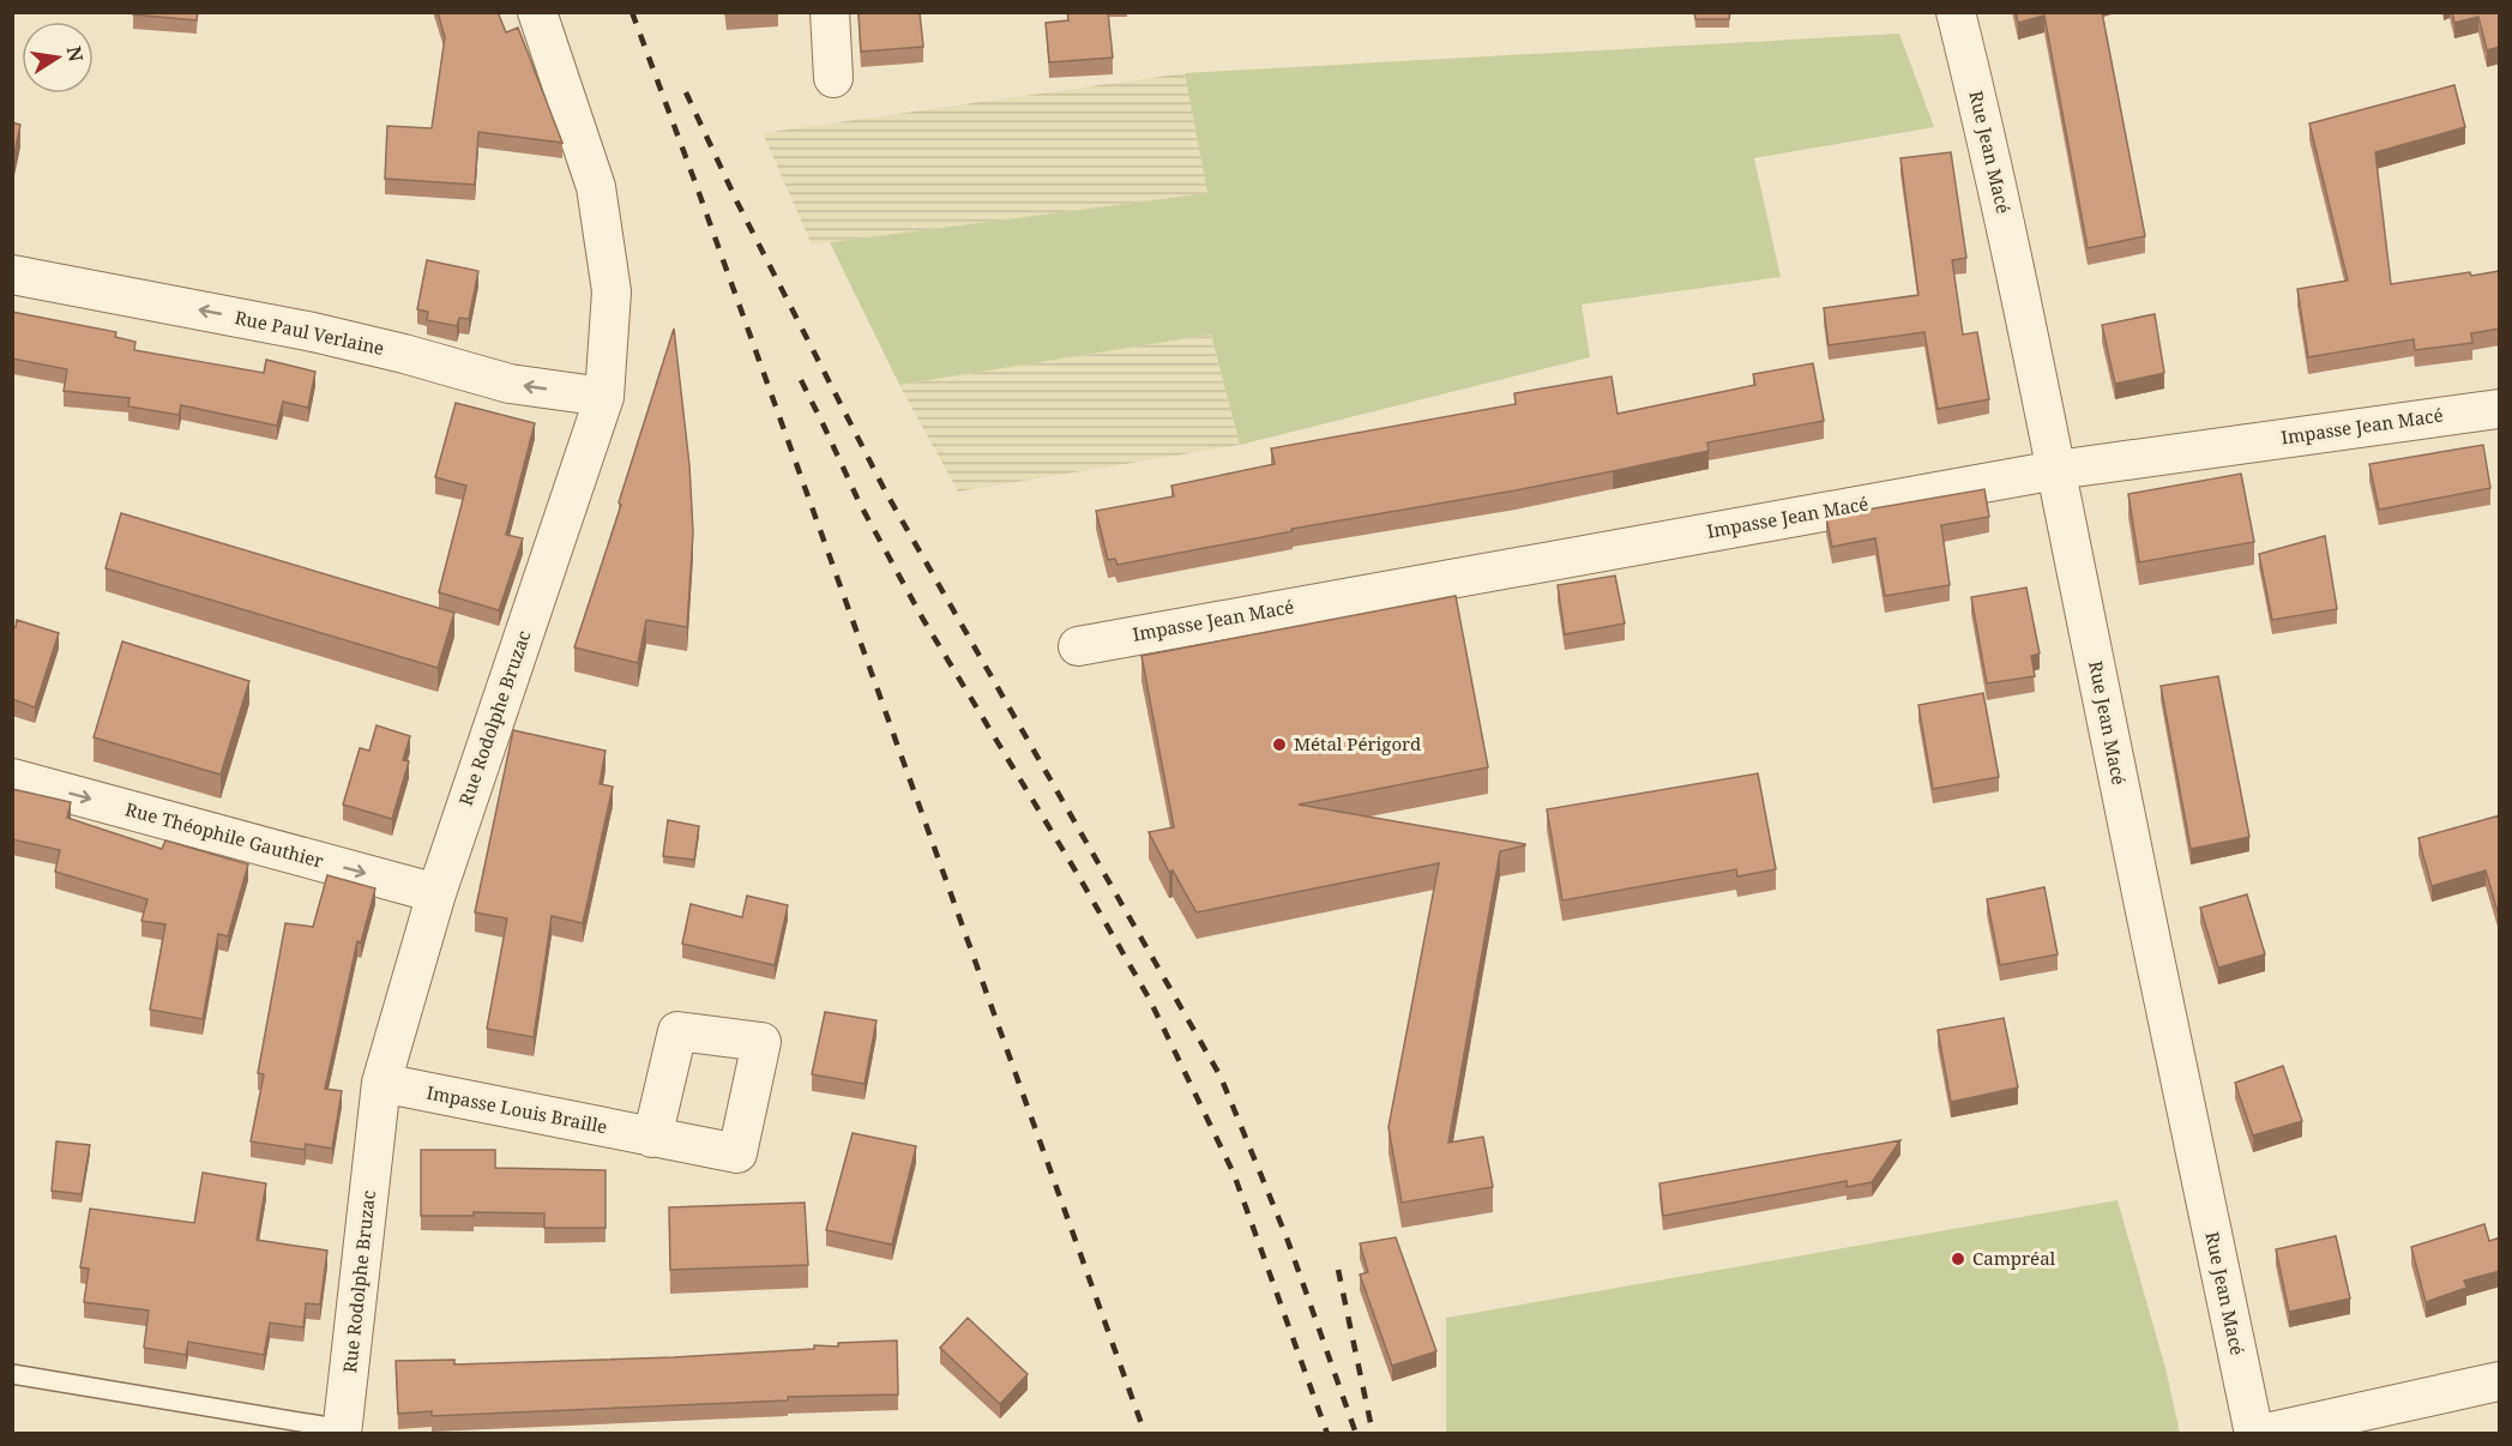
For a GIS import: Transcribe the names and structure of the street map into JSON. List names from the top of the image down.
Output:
{
  "streets": {
    "street": [
      "Rue Jean Macé",
      "Rue Paul Verlaine",
      "Impasse Jean Macé",
      "Rue Rodolphe Bruzac",
      "Rue Théophile Gauthier",
      "Impasse Louis Braille"
    ]
  },
  "crossings": [
    ["Rue Jean Macé", "Impasse Jean Macé"],
    ["Rue Paul Verlaine", "Rue Rodolphe Bruzac"],
    ["Rue Rodolphe Bruzac", "Rue Théophile Gauthier"],
    ["Rue Rodolphe Bruzac", "Impasse Louis Braille"]
  ],
  "one_way": ["Rue Paul Verlaine", "Rue Théophile Gauthier"],
  "places": ["Métal Périgord", "Campréal"],
  "north": "right"
}
